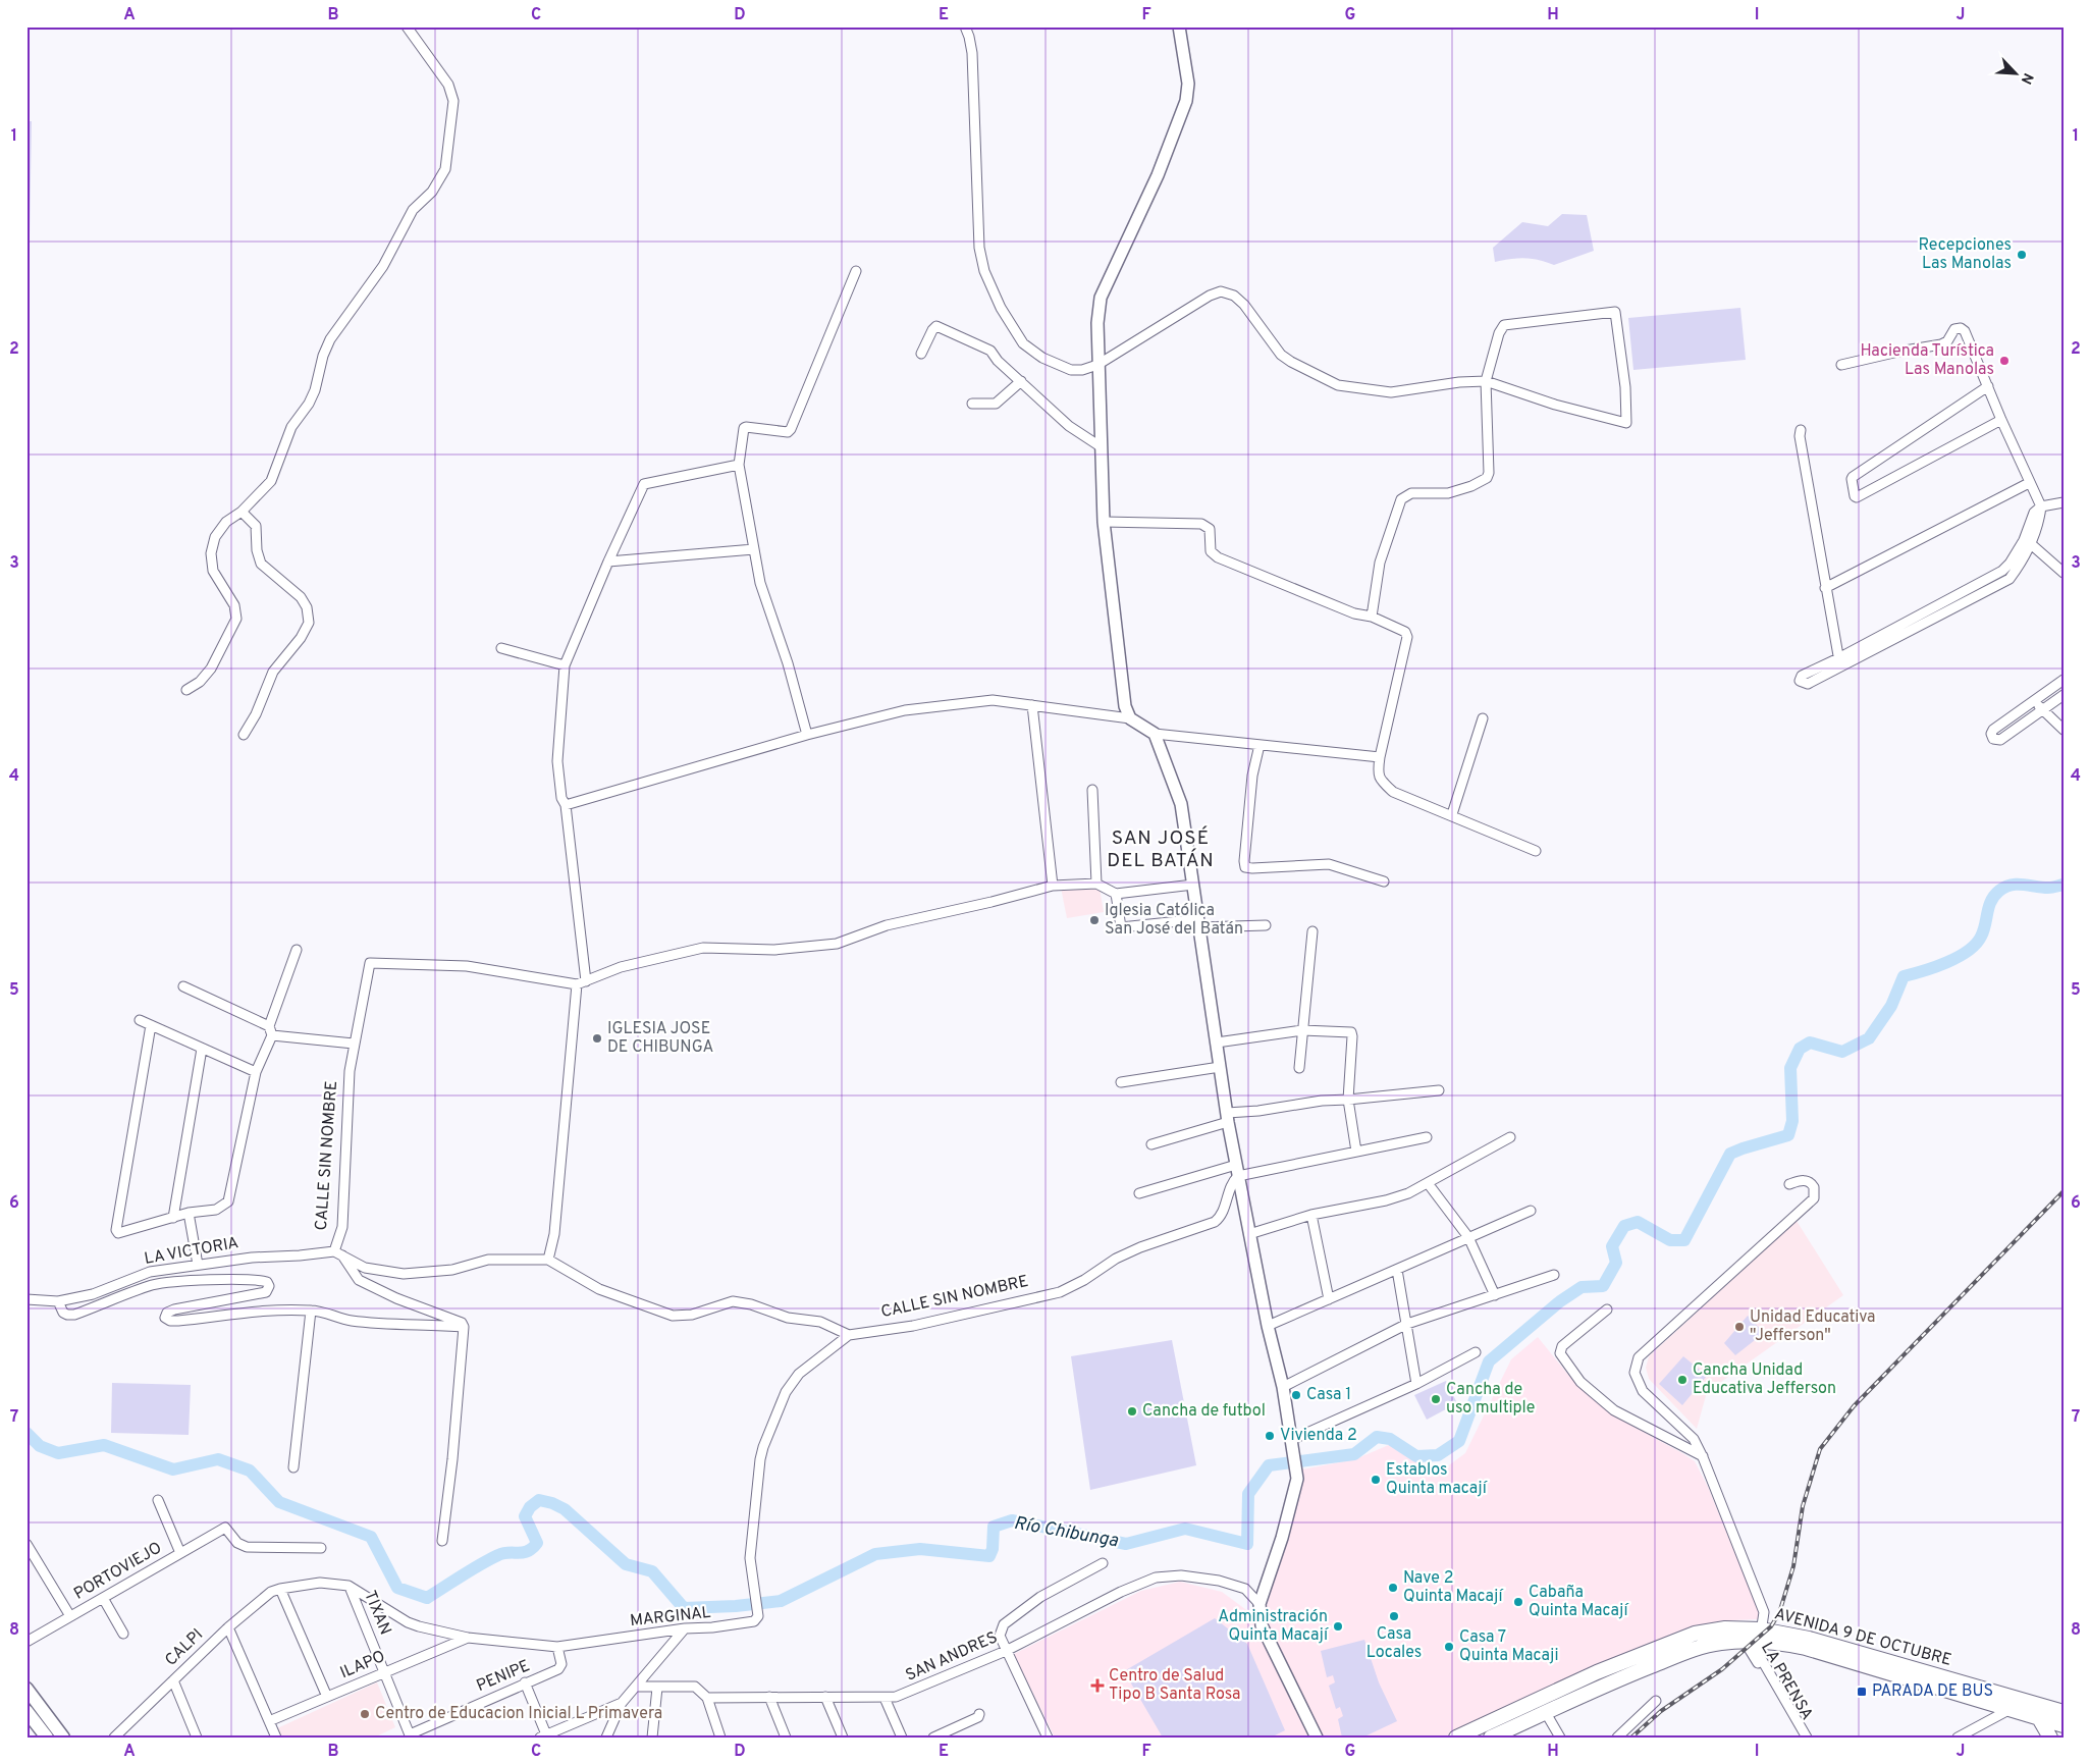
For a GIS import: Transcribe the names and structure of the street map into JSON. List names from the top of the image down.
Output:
{
  "streets": {
    "main road": ["AVENIDA 9 DE OCTUBRE"],
    "street": [
      "CALLE SIN NOMBRE",
      "LA VICTORIA",
      "PORTOVIEJO",
      "TIXAN",
      "MARGINAL",
      "CALPI",
      "SAN ANDRES",
      "ILAPO",
      "PENIPE",
      "LA PRENSA"
    ]
  },
  "crossings": [
    ["CALLE SIN NOMBRE", "LA VICTORIA"],
    ["CALLE SIN NOMBRE", "MARGINAL"],
    ["TIXAN", "MARGINAL"],
    ["TIXAN", "ILAPO"],
    ["TIXAN", "PENIPE"],
    ["MARGINAL", "CALPI"],
    ["MARGINAL", "ILAPO"],
    ["MARGINAL", "PENIPE"],
    ["AVENIDA 9 DE OCTUBRE", "LA PRENSA"]
  ],
  "districts": ["SAN JOSÉ DEL BATÁN"],
  "water": ["Río Chibunga"],
  "places": {
    "other": [
      "Recepciones Las Manolas",
      "Hacienda Turística Las Manolas",
      "Iglesia Católica San José del Batán",
      "IGLESIA JOSE DE CHIBUNGA",
      "Unidad Educativa \"Jefferson\"",
      "Cancha Unidad Educativa Jefferson",
      "Casa 1",
      "Cancha de uso multiple",
      "Cancha de futbol",
      "Vivienda 2",
      "Establos Quinta macají",
      "Nave 2 Quinta Macají",
      "Cabaña Quinta Macají",
      "Casa Locales",
      "Administración Quinta Macají",
      "Casa 7 Quinta Macaji",
      "Centro de Educacion Inicial L Primavera"
    ],
    "health": ["Centro de Salud Tipo B Santa Rosa"],
    "transit": ["PARADA DE BUS"]
  },
  "north": "bottom right",
  "grid": {
    "columns": [
      "A",
      "B",
      "C",
      "D",
      "E",
      "F",
      "G",
      "H",
      "I",
      "J"
    ],
    "rows": [
      "1",
      "2",
      "3",
      "4",
      "5",
      "6",
      "7",
      "8"
    ]
  }
}
